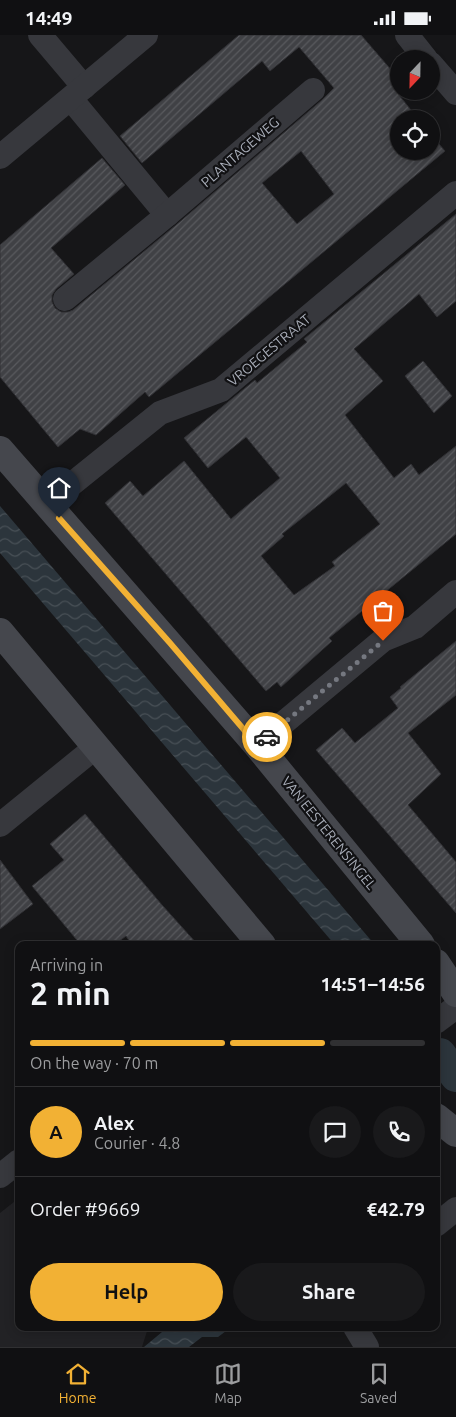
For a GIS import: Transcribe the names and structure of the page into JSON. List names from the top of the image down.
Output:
{
  "streets": {
    "street": ["PLANTAGEWEG", "VROEGESTRAAT", "VAN EESTERENSINGEL"]
  },
  "crossings": [
    ["VROEGESTRAAT", "VAN EESTERENSINGEL"]
  ],
  "north": "bottom",
  "page": {
    "status": "14:49",
    "heading": ["2 min", "Arriving in", "14:51–14:56"],
    "panel": [
      "Alex",
      "Courier · 4.8",
      "Order #9669",
      "€42.79"
    ],
    "bar": "On the way · 70 m",
    "round": "A",
    "buttons": ["Help", "Share"],
    "tabs": ["Home", "Map", "Saved"]
  }
}
